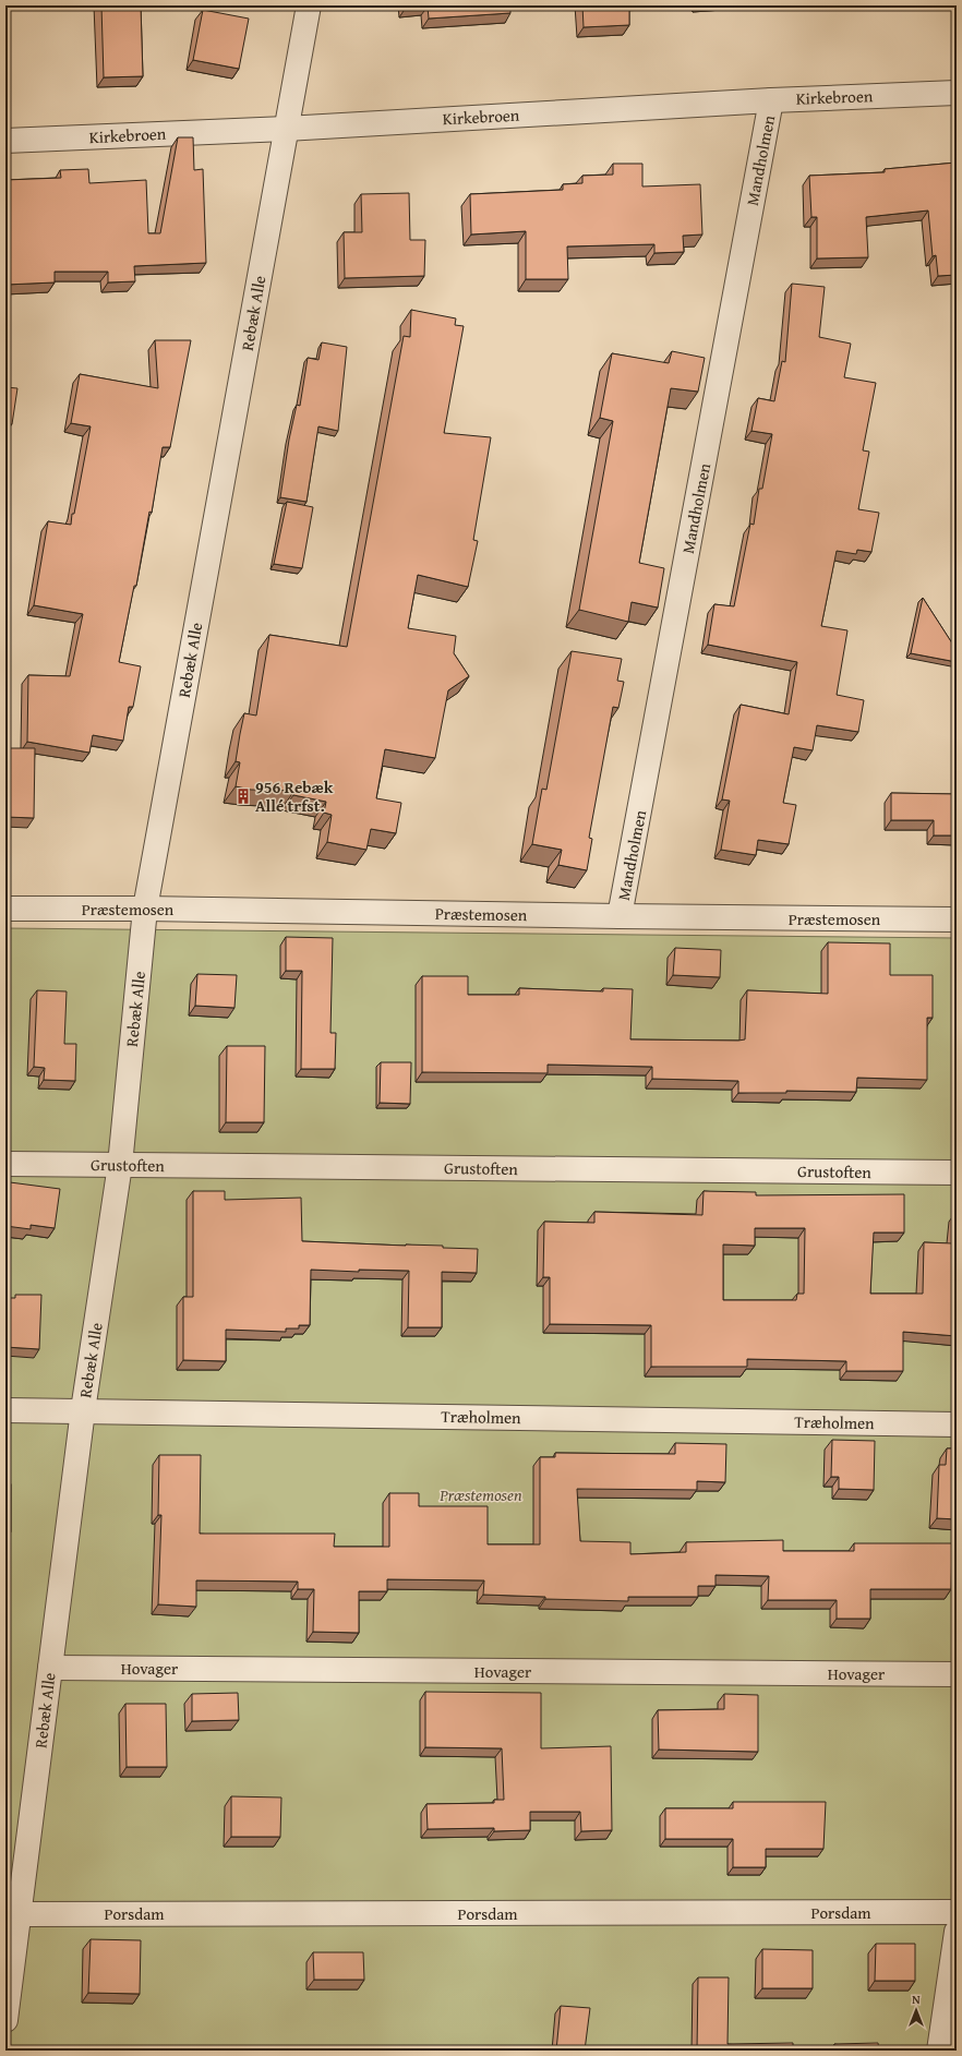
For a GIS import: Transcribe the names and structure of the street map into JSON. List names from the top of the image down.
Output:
{
  "streets": {
    "street": [
      "Kirkebroen",
      "Mandholmen",
      "Rebæk Alle",
      "Præstemosen",
      "Grustoften",
      "Træholmen",
      "Hovager",
      "Porsdam"
    ]
  },
  "crossings": [
    ["Kirkebroen", "Mandholmen"],
    ["Kirkebroen", "Rebæk Alle"],
    ["Mandholmen", "Præstemosen"],
    ["Rebæk Alle", "Præstemosen"],
    ["Rebæk Alle", "Grustoften"],
    ["Rebæk Alle", "Træholmen"],
    ["Rebæk Alle", "Hovager"],
    ["Rebæk Alle", "Porsdam"]
  ],
  "parks": ["Præstemosen"],
  "places": {
    "building": ["956 Rebæk Allé trfst."]
  },
  "north": "top"
}
